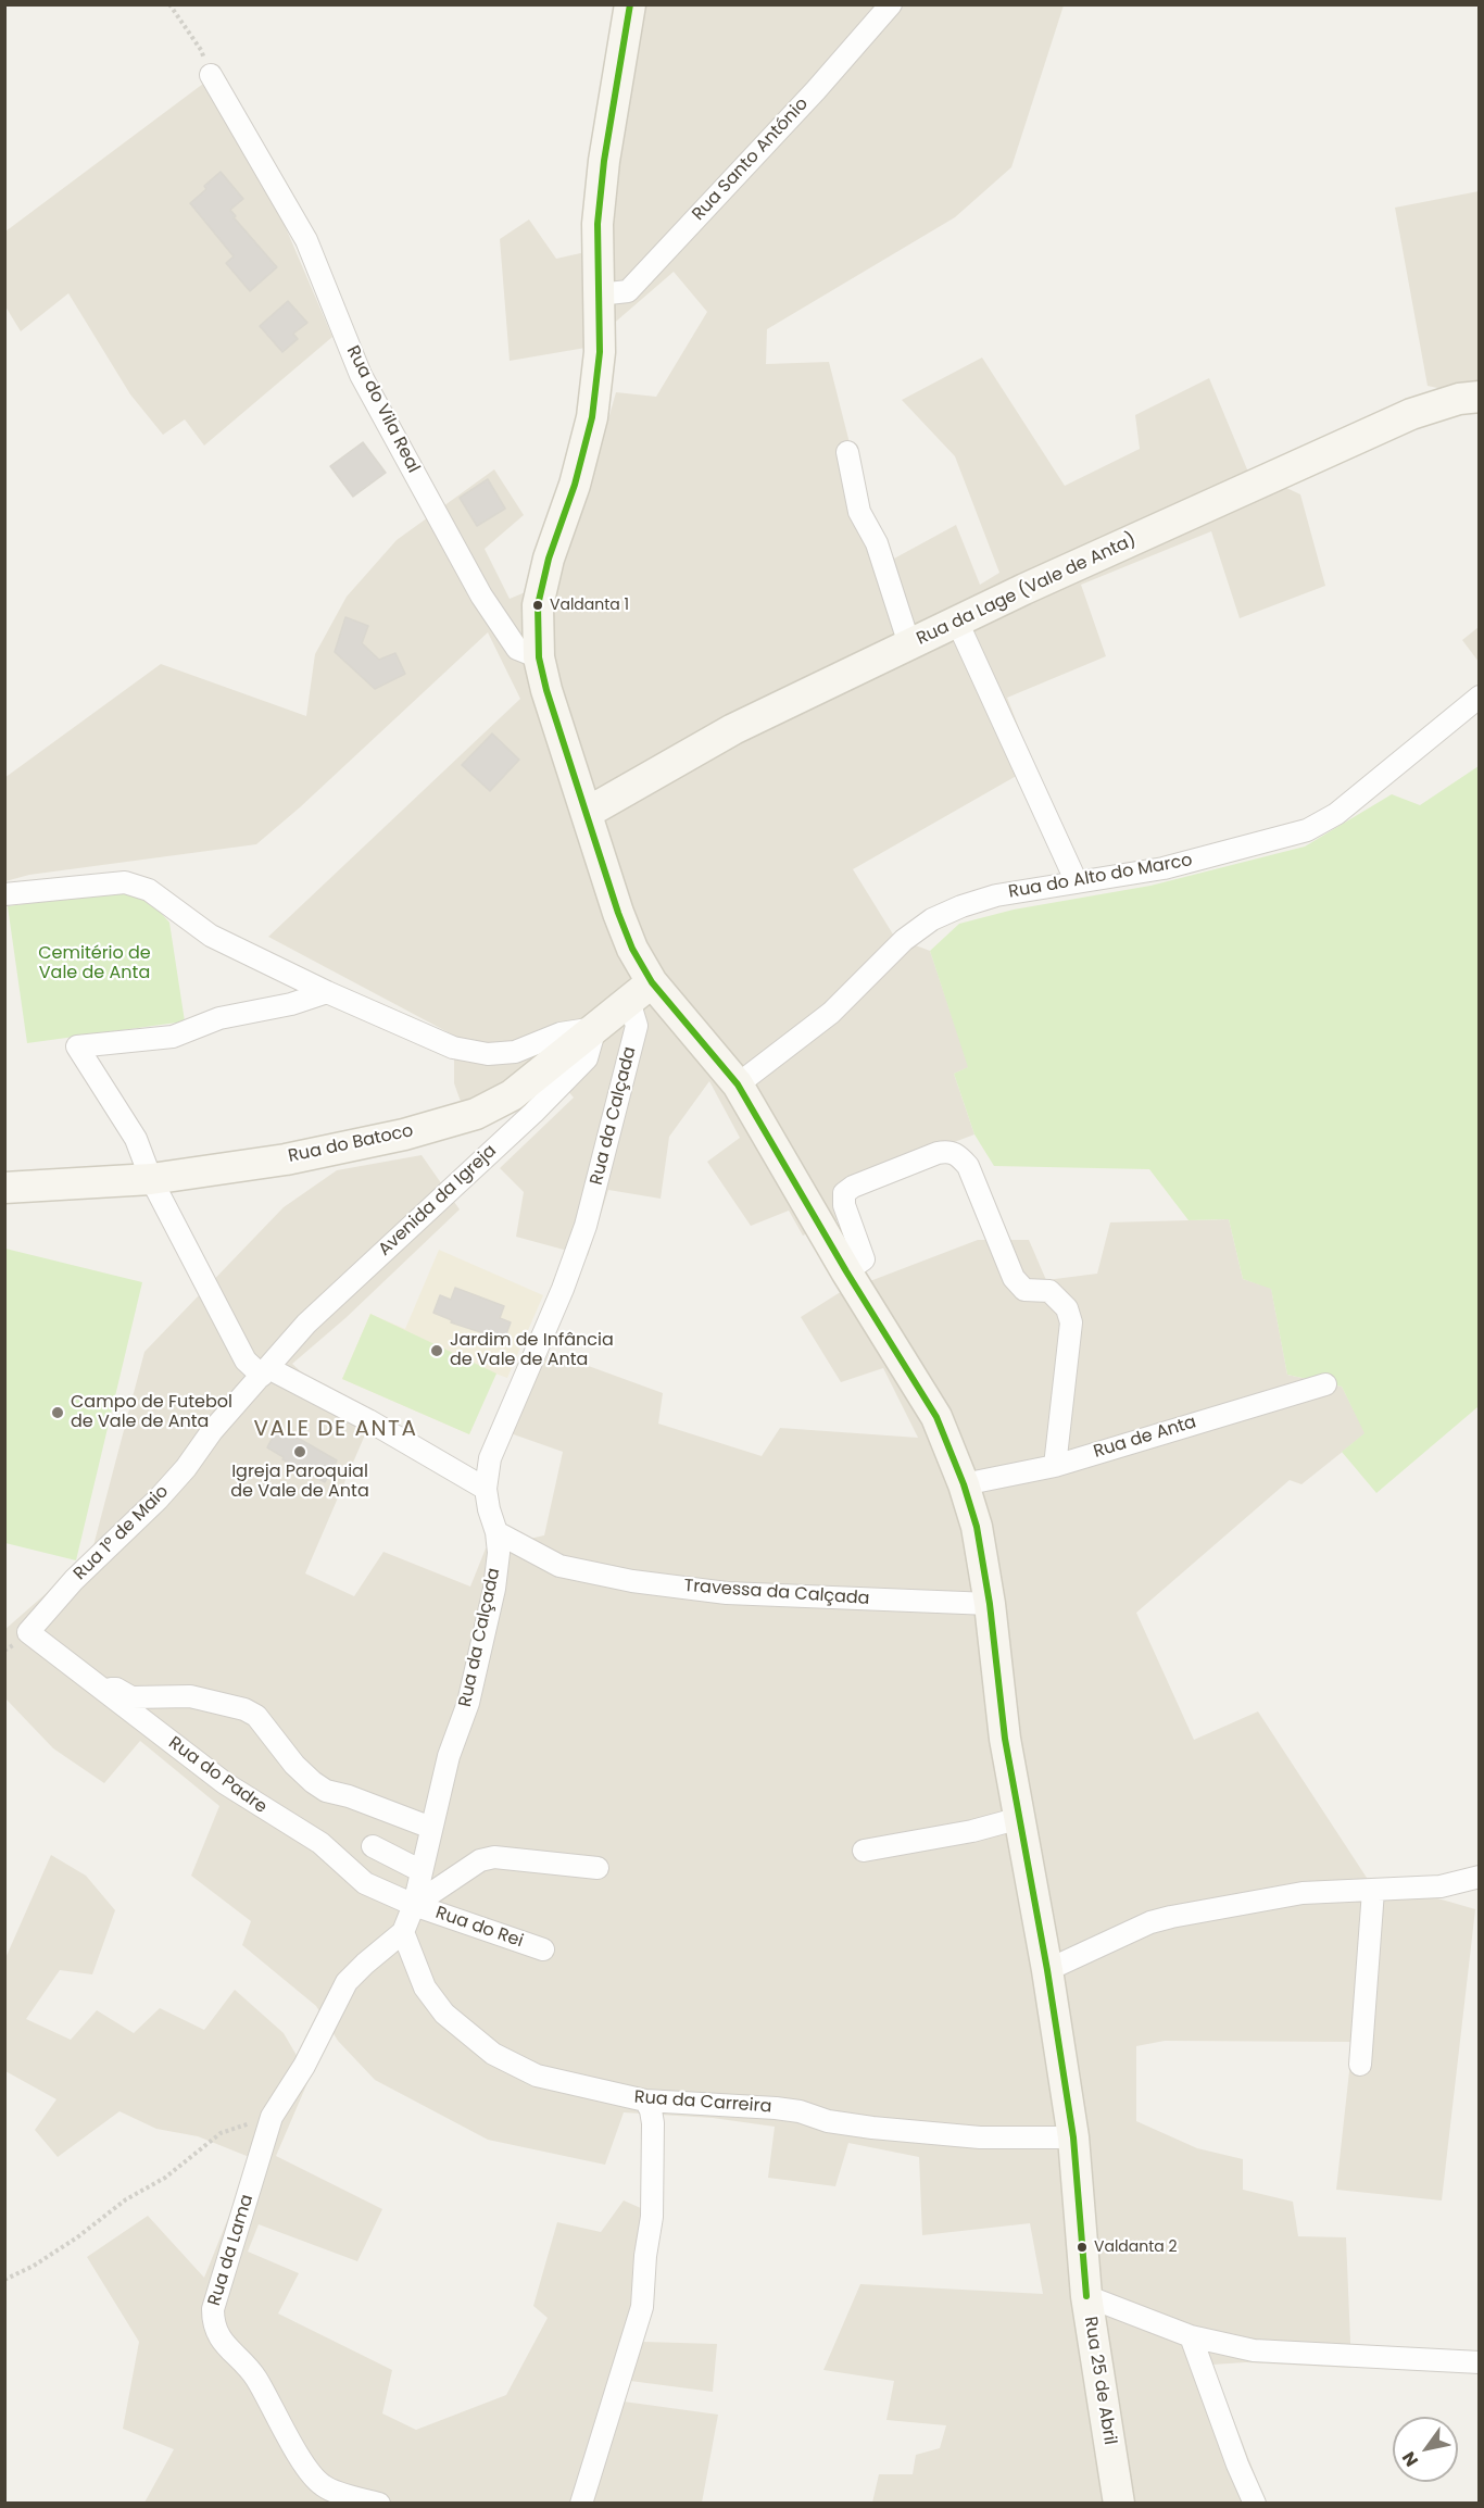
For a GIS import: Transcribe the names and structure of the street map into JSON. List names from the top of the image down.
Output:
{
  "streets": {
    "main road": ["Rua da Lage (Vale de Anta)", "Rua do Batoco", "Rua 25 de Abril"],
    "street": [
      "Rua Santo António",
      "Rua do Vila Real",
      "Rua do Alto do Marco",
      "Rua da Calçada",
      "Avenida da Igreja",
      "Rua de Anta",
      "Rua 1º de Maio",
      "Travessa da Calçada",
      "Rua do Padre",
      "Rua do Rei",
      "Rua da Carreira",
      "Rua da Lama"
    ]
  },
  "crossings": [
    ["Rua Santo António", "Rua 25 de Abril"],
    ["Rua do Vila Real", "Rua 25 de Abril"],
    ["Rua da Lage (Vale de Anta)", "Rua 25 de Abril"],
    ["Rua do Alto do Marco", "Rua 25 de Abril"],
    ["Rua da Calçada", "Rua do Batoco"],
    ["Rua da Calçada", "Travessa da Calçada"],
    ["Rua da Calçada", "Rua do Padre"],
    ["Rua da Calçada", "Rua do Rei"],
    ["Rua da Calçada", "Rua da Carreira"],
    ["Rua da Calçada", "Rua da Lama"],
    ["Rua da Calçada", "Rua 25 de Abril"],
    ["Rua do Batoco", "Avenida da Igreja"],
    ["Rua do Batoco", "Rua 25 de Abril"],
    ["Avenida da Igreja", "Rua 1º de Maio"],
    ["Rua de Anta", "Rua 25 de Abril"],
    ["Rua 1º de Maio", "Rua do Padre"],
    ["Travessa da Calçada", "Rua 25 de Abril"],
    ["Rua do Padre", "Rua do Rei"],
    ["Rua da Carreira", "Rua da Lama"],
    ["Rua da Carreira", "Rua 25 de Abril"]
  ],
  "districts": ["VALE DE ANTA"],
  "parks": ["Cemitério de Vale de Anta"],
  "places": [
    "Valdanta 1",
    "Jardim de Infância de Vale de Anta",
    "Campo de Futebol de Vale de Anta",
    "Igreja Paroquial de Vale de Anta",
    "Valdanta 2"
  ],
  "north": "bottom left"
}
